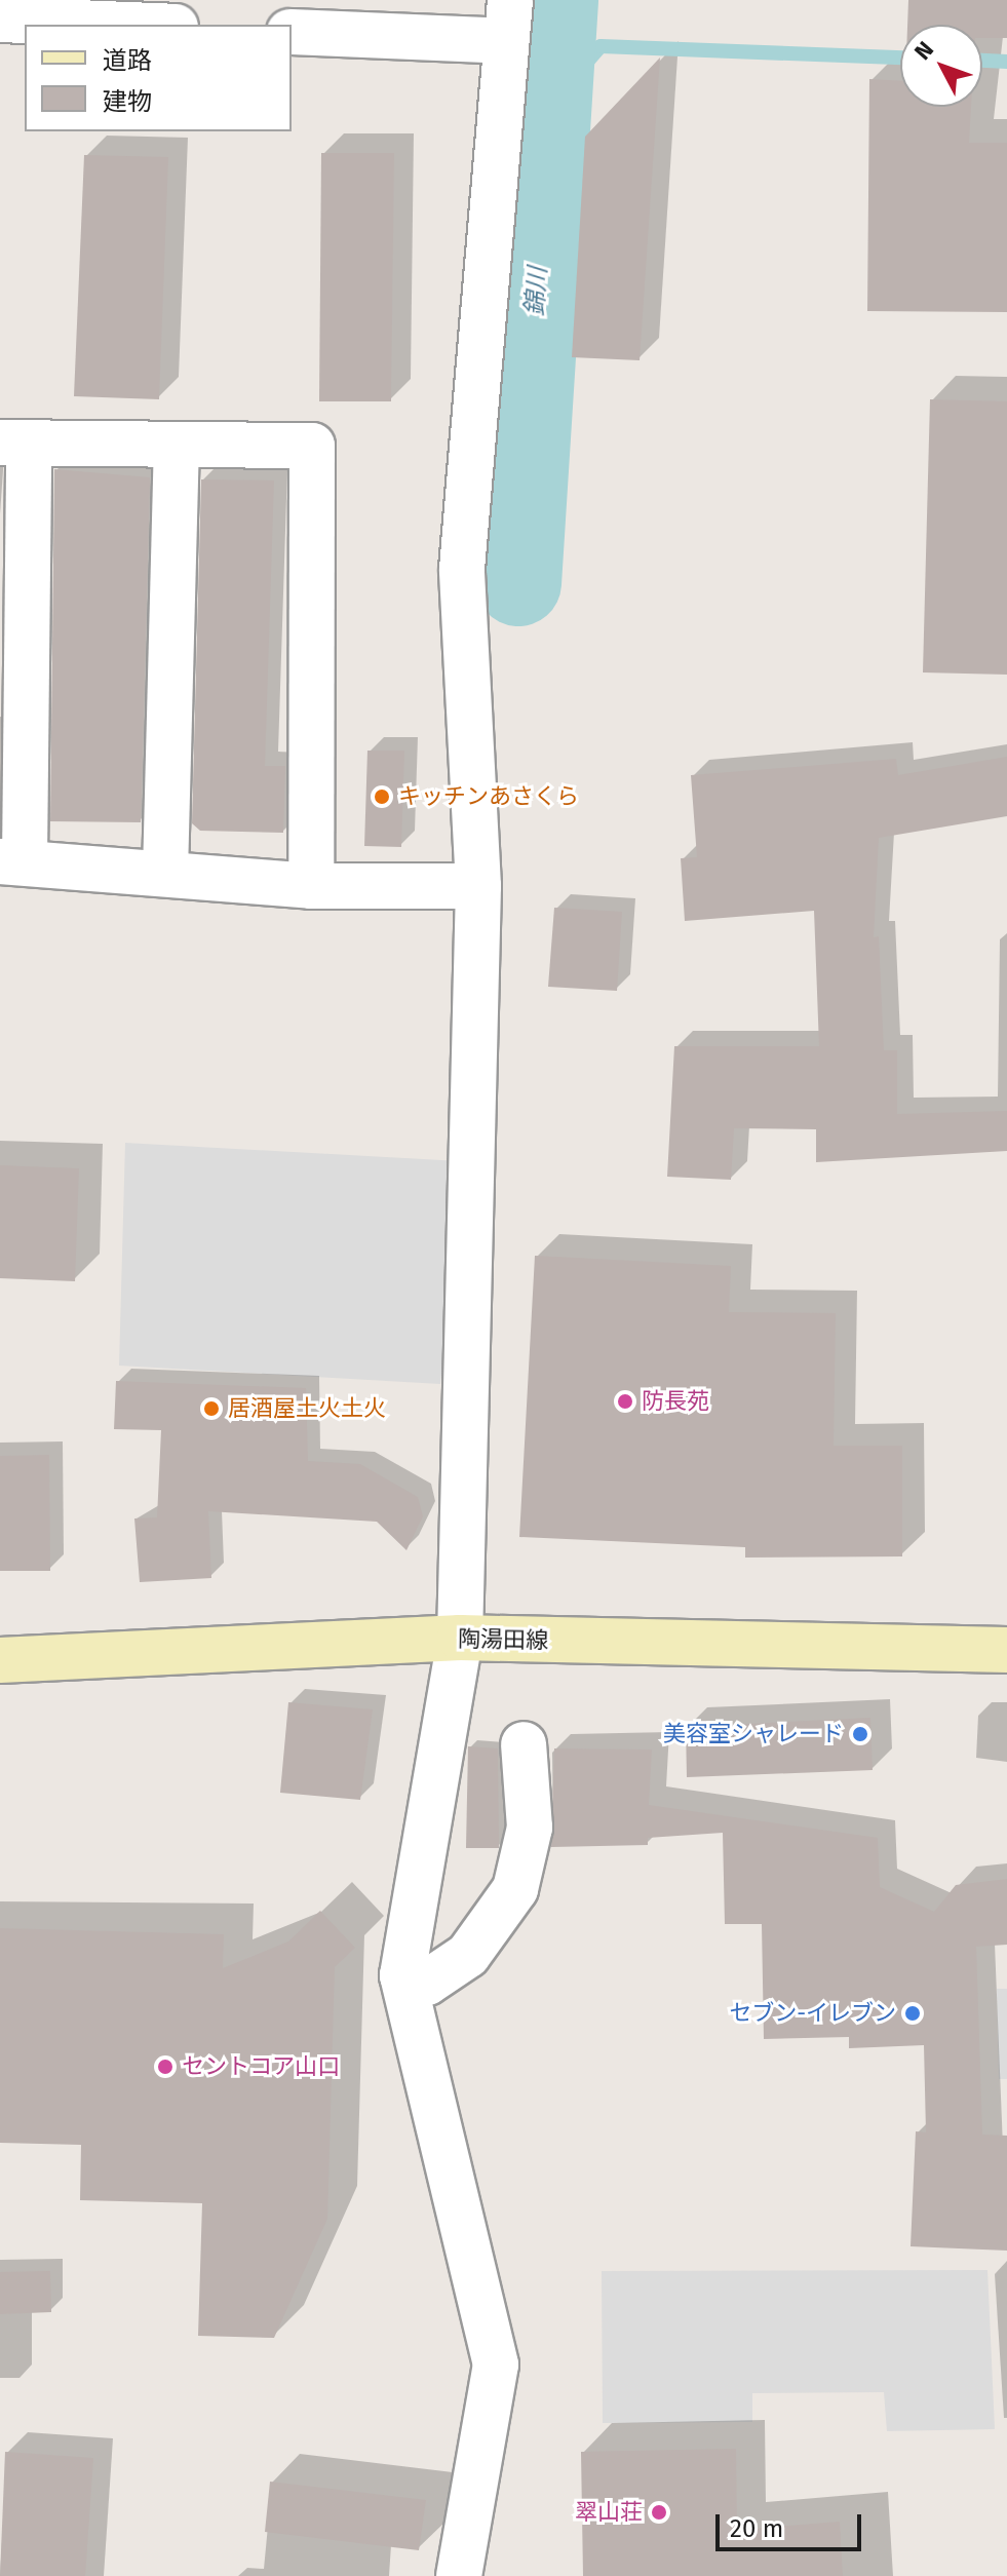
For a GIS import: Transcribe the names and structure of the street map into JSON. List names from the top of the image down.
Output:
{
  "streets": {
    "main road": ["陶湯田線"]
  },
  "water": ["錦川"],
  "places": [
    "キッチンあさくら",
    "防長苑",
    "居酒屋土火土火",
    "美容室シャレード",
    "セブン-イレブン",
    "セントコア山口",
    "翠山荘"
  ],
  "legend": ["道路", "建物"],
  "scale_bar": "20 m",
  "north": "top left"
}
